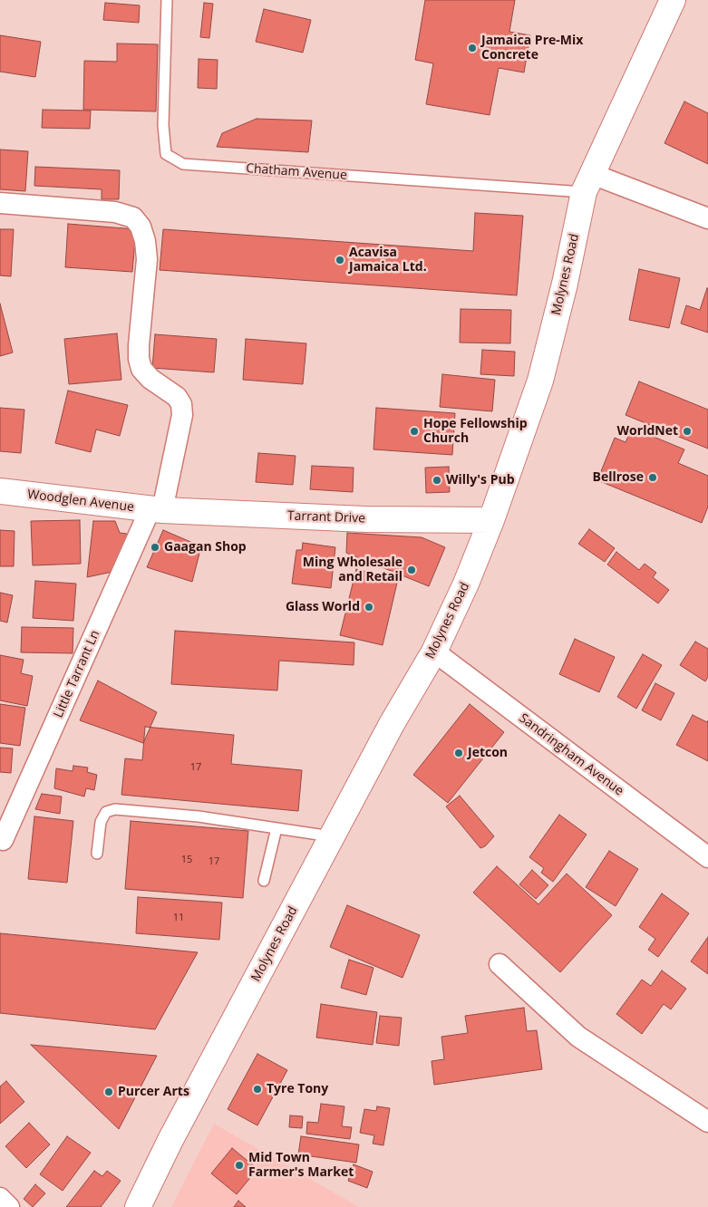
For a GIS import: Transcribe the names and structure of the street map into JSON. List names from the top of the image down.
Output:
{
  "streets": {
    "main road": ["Molynes Road", "Woodglen Avenue", "Tarrant Drive"],
    "street": ["Little Tarrant Ln", "Sandringham Avenue"],
    "lane": ["Chatham Avenue"]
  },
  "crossings": [
    ["Chatham Avenue", "Molynes Road"],
    ["Molynes Road", "Tarrant Drive"],
    ["Molynes Road", "Sandringham Avenue"],
    ["Woodglen Avenue", "Tarrant Drive"],
    ["Woodglen Avenue", "Little Tarrant Ln"],
    ["Tarrant Drive", "Little Tarrant Ln"]
  ],
  "places": [
    "Jamaica Pre-Mix Concrete",
    "Acavisa Jamaica Ltd.",
    "Hope Fellowship Church",
    "WorldNet",
    "Bellrose",
    "Willy's Pub",
    "Gaagan Shop",
    "Ming Wholesale and Retail",
    "Glass World",
    "Jetcon",
    "Tyre Tony",
    "Purcer Arts",
    "Mid Town Farmer's Market"
  ],
  "house_numbers": [
    "17",
    "15",
    "17",
    "11"
  ]
}
